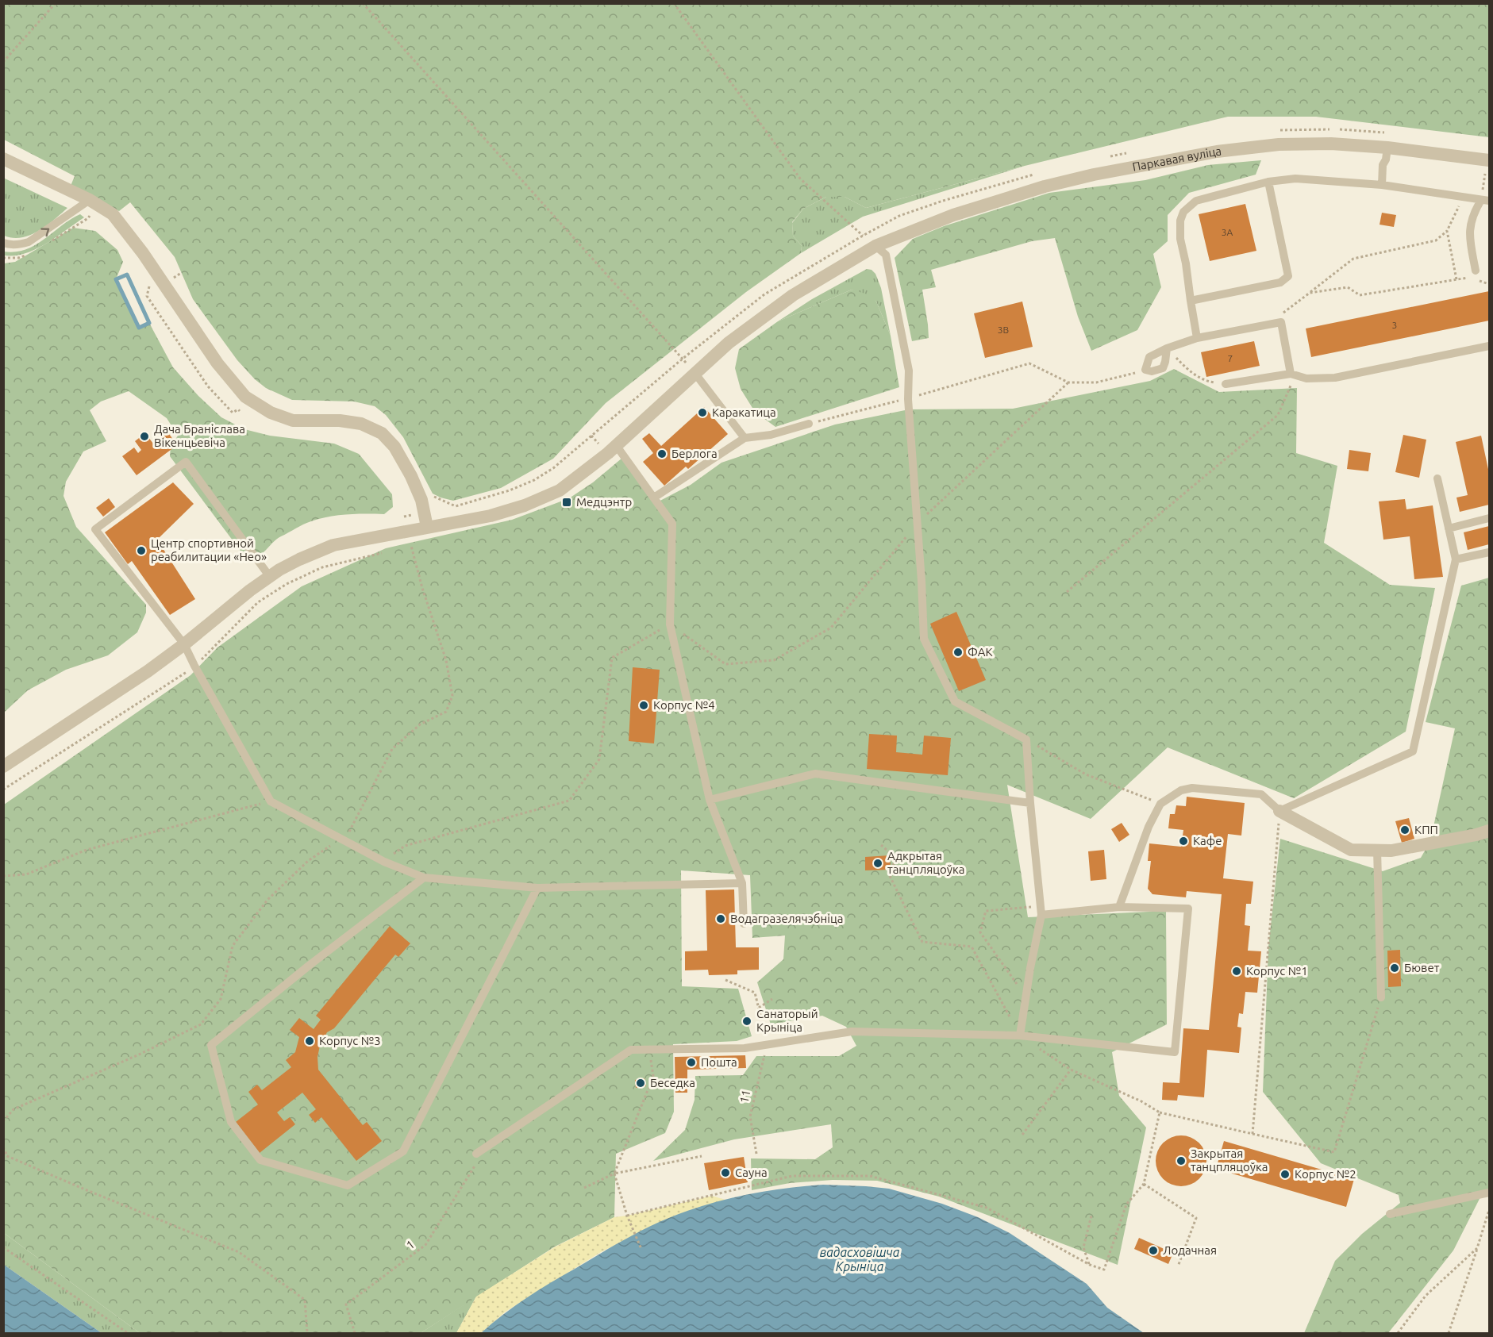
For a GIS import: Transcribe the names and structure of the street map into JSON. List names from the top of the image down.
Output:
{
  "streets": {
    "street": ["Паркавая вуліца"],
    "path": ["11", "1"]
  },
  "water": ["вадасховішча Крыніца"],
  "places": {
    "other": [
      "Каракатица",
      "Дача Браніслава Вікенцьевіча",
      "Берлога",
      "Центр спортивной реабилитации «Нео»",
      "ФАК",
      "Корпус №4",
      "КПП",
      "Кафе",
      "Адкрытая танцпляцоўка",
      "Водагразелячэбніца",
      "Бювет",
      "Корпус №1",
      "Санаторый Крыніца",
      "Корпус №3",
      "Пошта",
      "Беседка",
      "Закрытая танцпляцоўка",
      "Сауна",
      "Корпус №2",
      "Лодачная"
    ],
    "transit": ["Медцэнтр"]
  },
  "house_numbers": [
    "3А",
    "3",
    "3В",
    "7"
  ]
}
